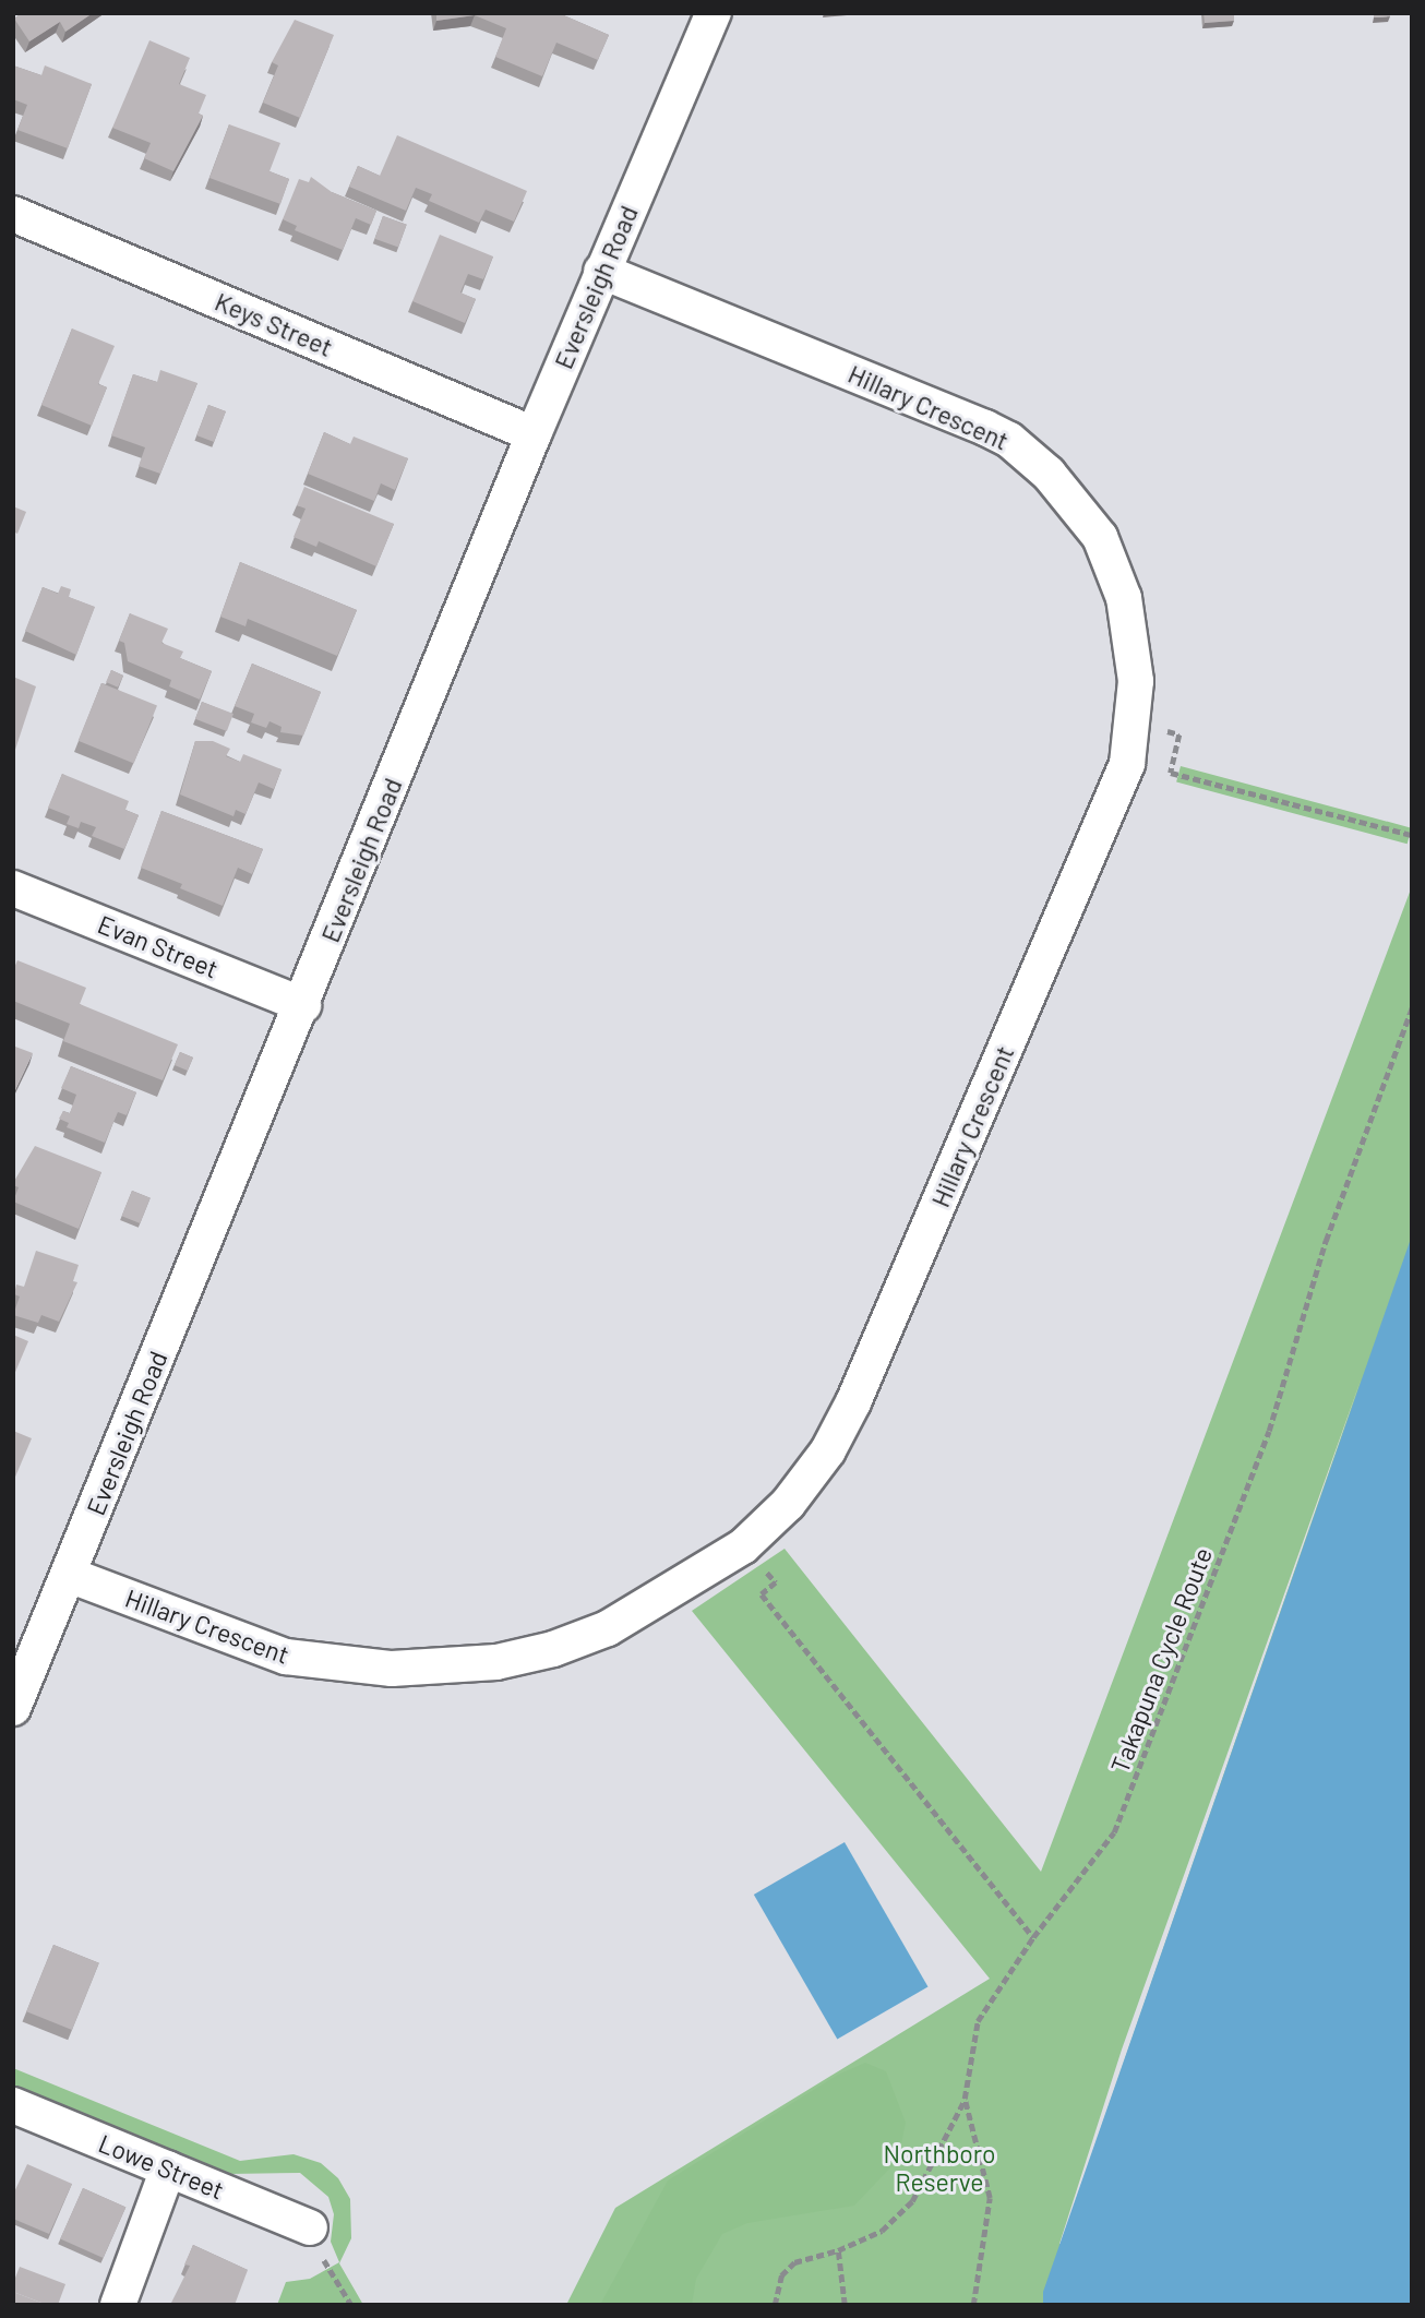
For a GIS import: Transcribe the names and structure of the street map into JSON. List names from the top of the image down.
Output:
{
  "streets": {
    "street": [
      "Eversleigh Road",
      "Keys Street",
      "Hillary Crescent",
      "Evan Street",
      "Lowe Street"
    ],
    "path": ["Takapuna Cycle Route"]
  },
  "crossings": [
    ["Eversleigh Road", "Keys Street"],
    ["Eversleigh Road", "Hillary Crescent"],
    ["Eversleigh Road", "Evan Street"]
  ],
  "parks": ["Northboro Reserve"]
}
